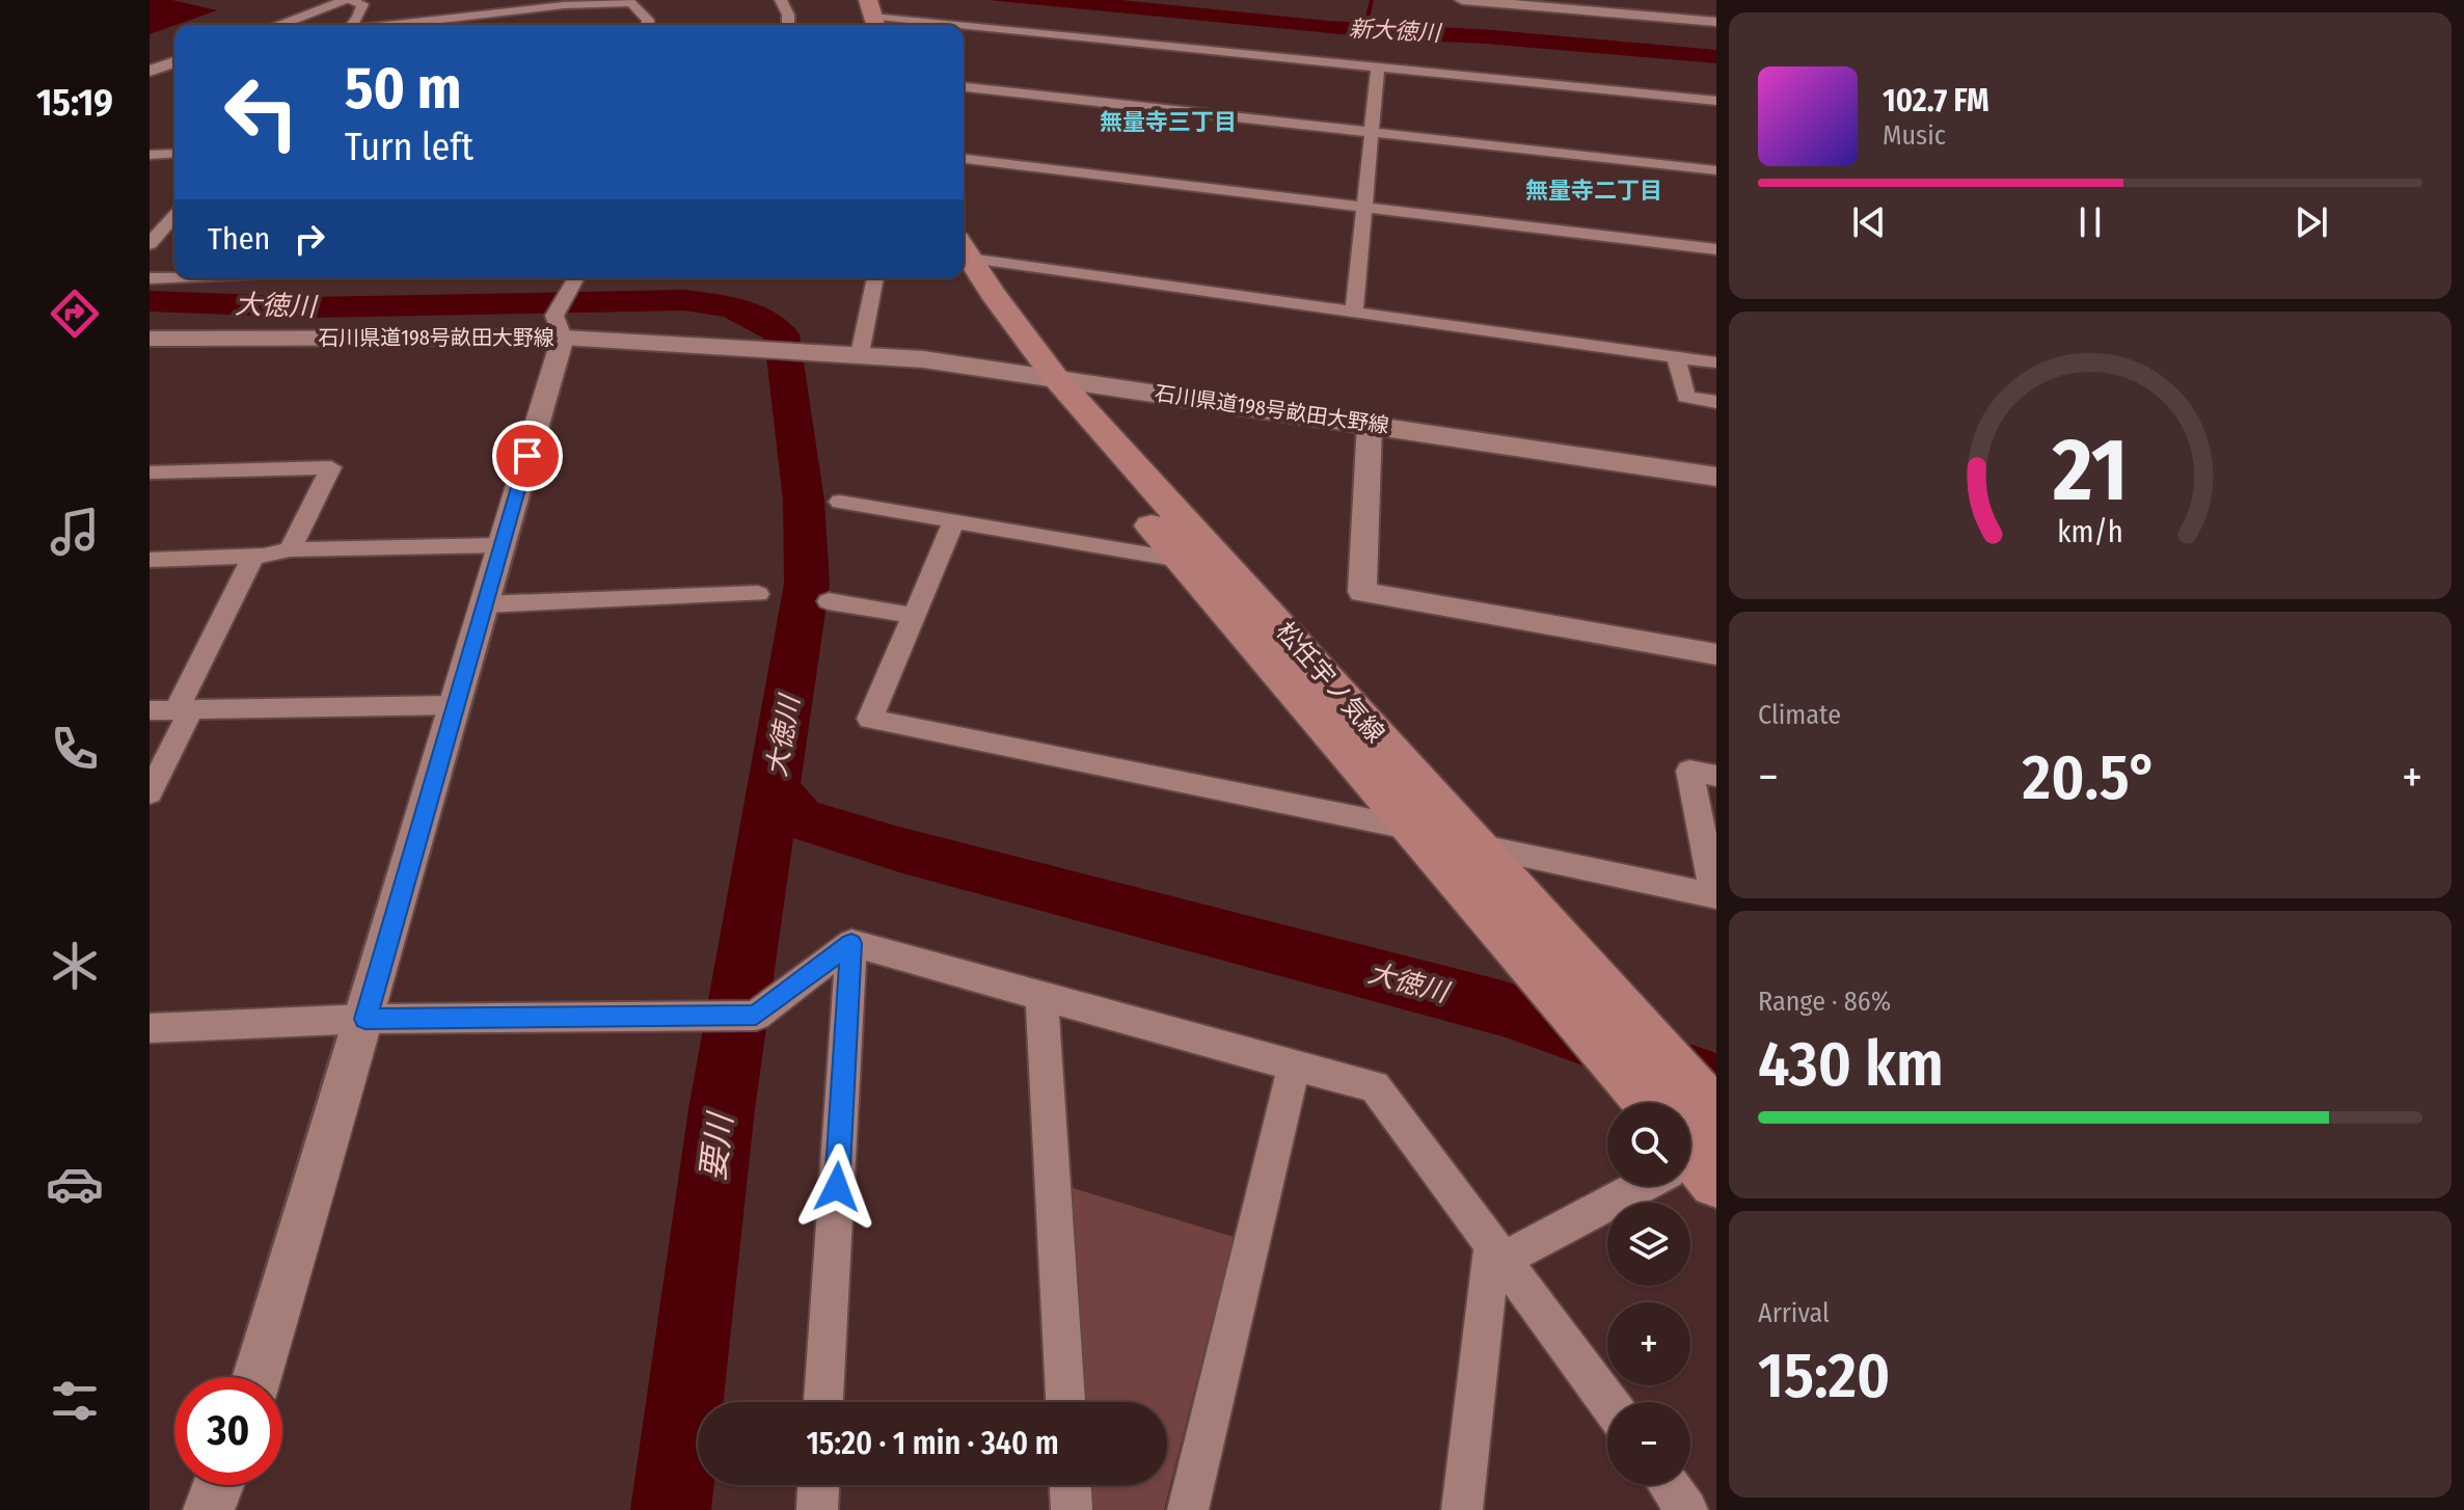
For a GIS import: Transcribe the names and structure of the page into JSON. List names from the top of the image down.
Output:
{
  "streets": {
    "main road": ["石川県道198号畝田大野線", "松任宇ノ気線"]
  },
  "crossings": [
    ["石川県道198号畝田大野線", "松任宇ノ気線"]
  ],
  "districts": ["無量寺三丁目", "無量寺二丁目"],
  "water": ["新大徳川", "大徳川", "要川"],
  "page": {
    "tabs": "15:19",
    "turn": ["50 m", "Turn left"],
    "song": ["102.7 FM", "Music"],
    "then": "Then",
    "tile": [
      "Climate",
      ["Range · 86%", "430 km"],
      ["Arrival", "15:20"]
    ],
    "heat": ["−", "20.5°", "+"],
    "map_buttons": ["+", "−"],
    "limit": "30",
    "trip": "15:20 · 1 min · 340 m",
    "gauge": ["21", "km/h"]
  }
}
